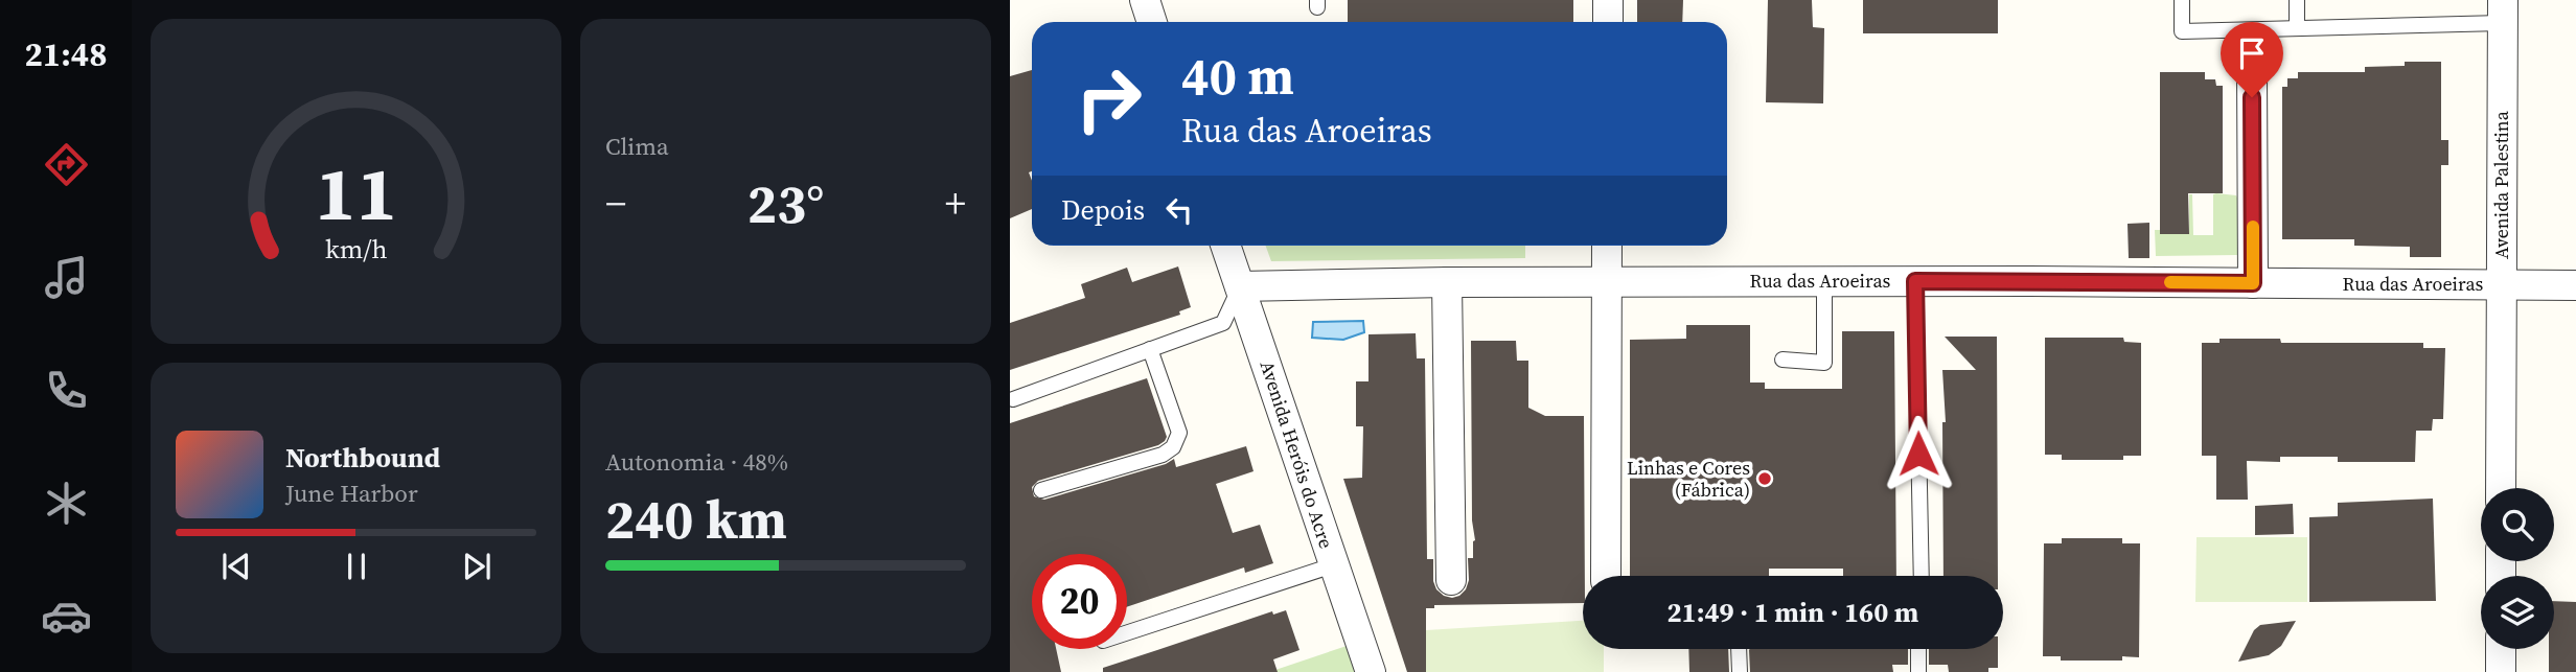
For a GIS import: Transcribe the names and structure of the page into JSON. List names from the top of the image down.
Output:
{
  "streets": {
    "street": ["Avenida Palestina", "Rua das Aroeiras", "Avenida Heróis do Acre"]
  },
  "crossings": [
    ["Avenida Palestina", "Rua das Aroeiras"],
    ["Rua das Aroeiras", "Avenida Heróis do Acre"]
  ],
  "places": ["Linhas e Cores (Fábrica)"],
  "page": {
    "tabs": "21:48",
    "tile": [
      "Clima",
      ["Autonomia · 48%", "240 km"]
    ],
    "turn": ["40 m", "Rua das Aroeiras"],
    "heat": ["−", "23°", "+"],
    "then": "Depois",
    "song": ["Northbound", "June Harbor"],
    "limit": "20",
    "trip": "21:49 · 1 min · 160 m",
    "gauge": ["11", "km/h"]
  }
}
